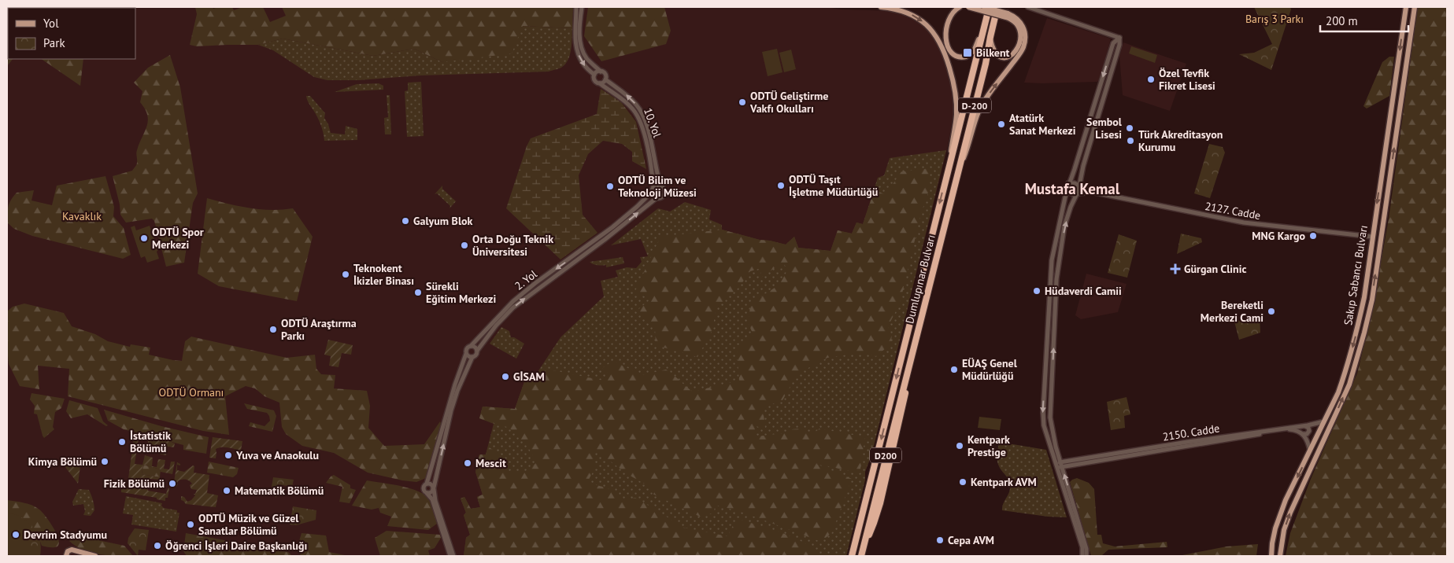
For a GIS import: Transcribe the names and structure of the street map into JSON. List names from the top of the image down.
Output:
{
  "streets": {
    "highway": ["D-200", "Dumlupınar Bulvarı", "D200"],
    "main road": ["Sakıp Sabancı Bulvarı"],
    "street": [
      "10. Yol",
      "2127. Cadde",
      "2. Yol",
      "2150. Cadde"
    ]
  },
  "crossings": [
    ["10. Yol", "2. Yol"],
    ["2127. Cadde", "Sakıp Sabancı Bulvarı"],
    ["Sakıp Sabancı Bulvarı", "2150. Cadde"]
  ],
  "districts": ["Mustafa Kemal"],
  "parks": ["Barış 3 Parkı", "Kavaklık", "ODTÜ Ormanı"],
  "places": {
    "transit": ["Bilkent"],
    "other": [
      "Özel Tevfik Fikret Lisesi",
      "ODTÜ Geliştirme Vakfı Okulları",
      "Atatürk Sanat Merkezi",
      "Sembol Lisesi",
      "Türk Akreditasyon Kurumu",
      "ODTÜ Taşıt İşletme Müdürlüğü",
      "ODTÜ Bilim ve Teknoloji Müzesi",
      "Galyum Blok",
      "MNG Kargo",
      "ODTÜ Spor Merkezi",
      "Orta Doğu Teknik Üniversitesi",
      "Teknokent İkizler Binası",
      "Hüdaverdi Camii",
      "Sürekli Eğitim Merkezi",
      "Bereketli Merkezi Cami",
      "ODTÜ Araştırma Parkı",
      "EÜAŞ Genel Müdürlüğü",
      "GİSAM",
      "İstatistik Bölümü",
      "Kentpark Prestige",
      "Yuva ve Anaokulu",
      "Kimya Bölümü",
      "Mescit",
      "Kentpark AVM",
      "Fizik Bölümü",
      "Matematik Bölümü",
      "ODTÜ Müzik ve Güzel Sanatlar Bölümü",
      "Devrim Stadyumu",
      "Cepa AVM",
      "Öğrenci İşleri Daire Başkanlığı"
    ],
    "health": ["Gürgan Clinic"]
  },
  "legend": ["Yol", "Park"],
  "scale_bar": "200 m"
}
